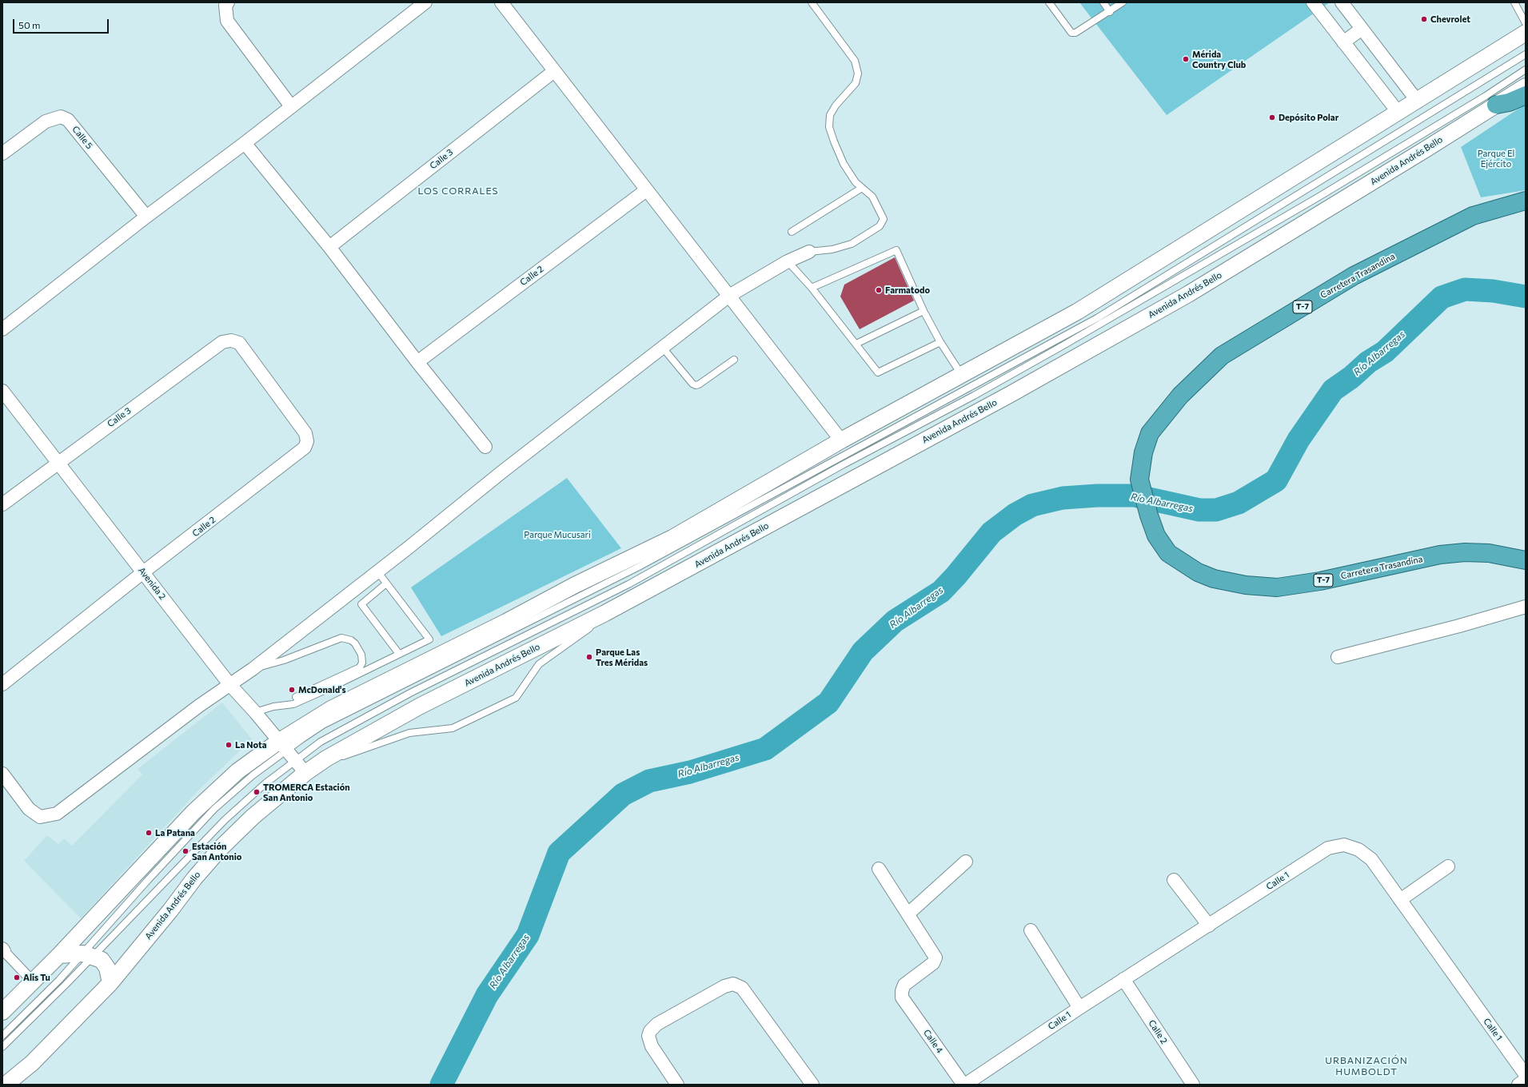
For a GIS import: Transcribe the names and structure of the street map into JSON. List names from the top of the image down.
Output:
{
  "streets": {
    "highway": ["Carretera Trasandina", "T-7"],
    "street": [
      "Calle 5",
      "Calle 3",
      "Avenida Andrés Bello",
      "Calle 2",
      "Avenida 2",
      "Calle 1",
      "Calle 4"
    ]
  },
  "crossings": [
    ["Calle 3", "Calle 2"],
    ["Calle 3", "Avenida 2"],
    ["Avenida Andrés Bello", "Avenida 2"],
    ["Calle 2", "Avenida 2"],
    ["Calle 2", "Calle 1"],
    ["Calle 1", "Calle 4"]
  ],
  "districts": ["LOS CORRALES", "URBANIZACIÓN HUMBOLDT"],
  "water": ["Río Albarregas"],
  "parks": ["Parque El Ejército", "Parque Mucusari"],
  "places": [
    "Chevrolet",
    "Mérida Country Club",
    "Depósito Polar",
    "Farmatodo",
    "Parque Las Tres Méridas",
    "McDonald's",
    "La Nota",
    "TROMERCA Estación San Antonio",
    "La Patana",
    "Estación San Antonio",
    "Alis Tu"
  ],
  "scale_bar": "50 m"
}
